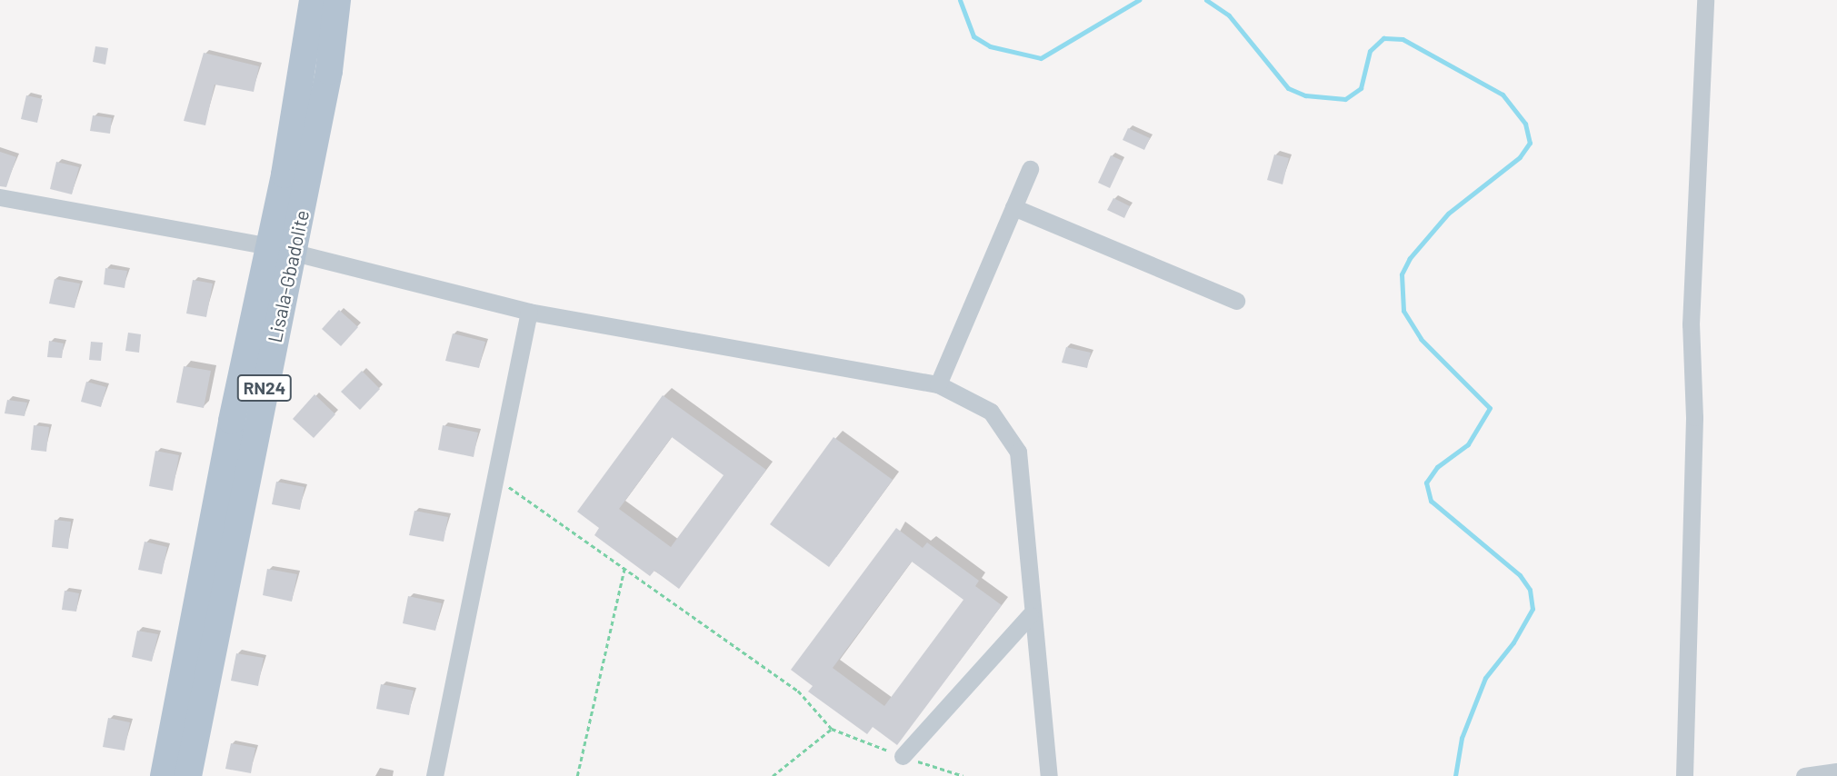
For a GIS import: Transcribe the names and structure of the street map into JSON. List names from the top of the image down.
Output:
{
  "streets": {
    "main road": ["Lisala-Gbadolite", "RN24"]
  }
}
